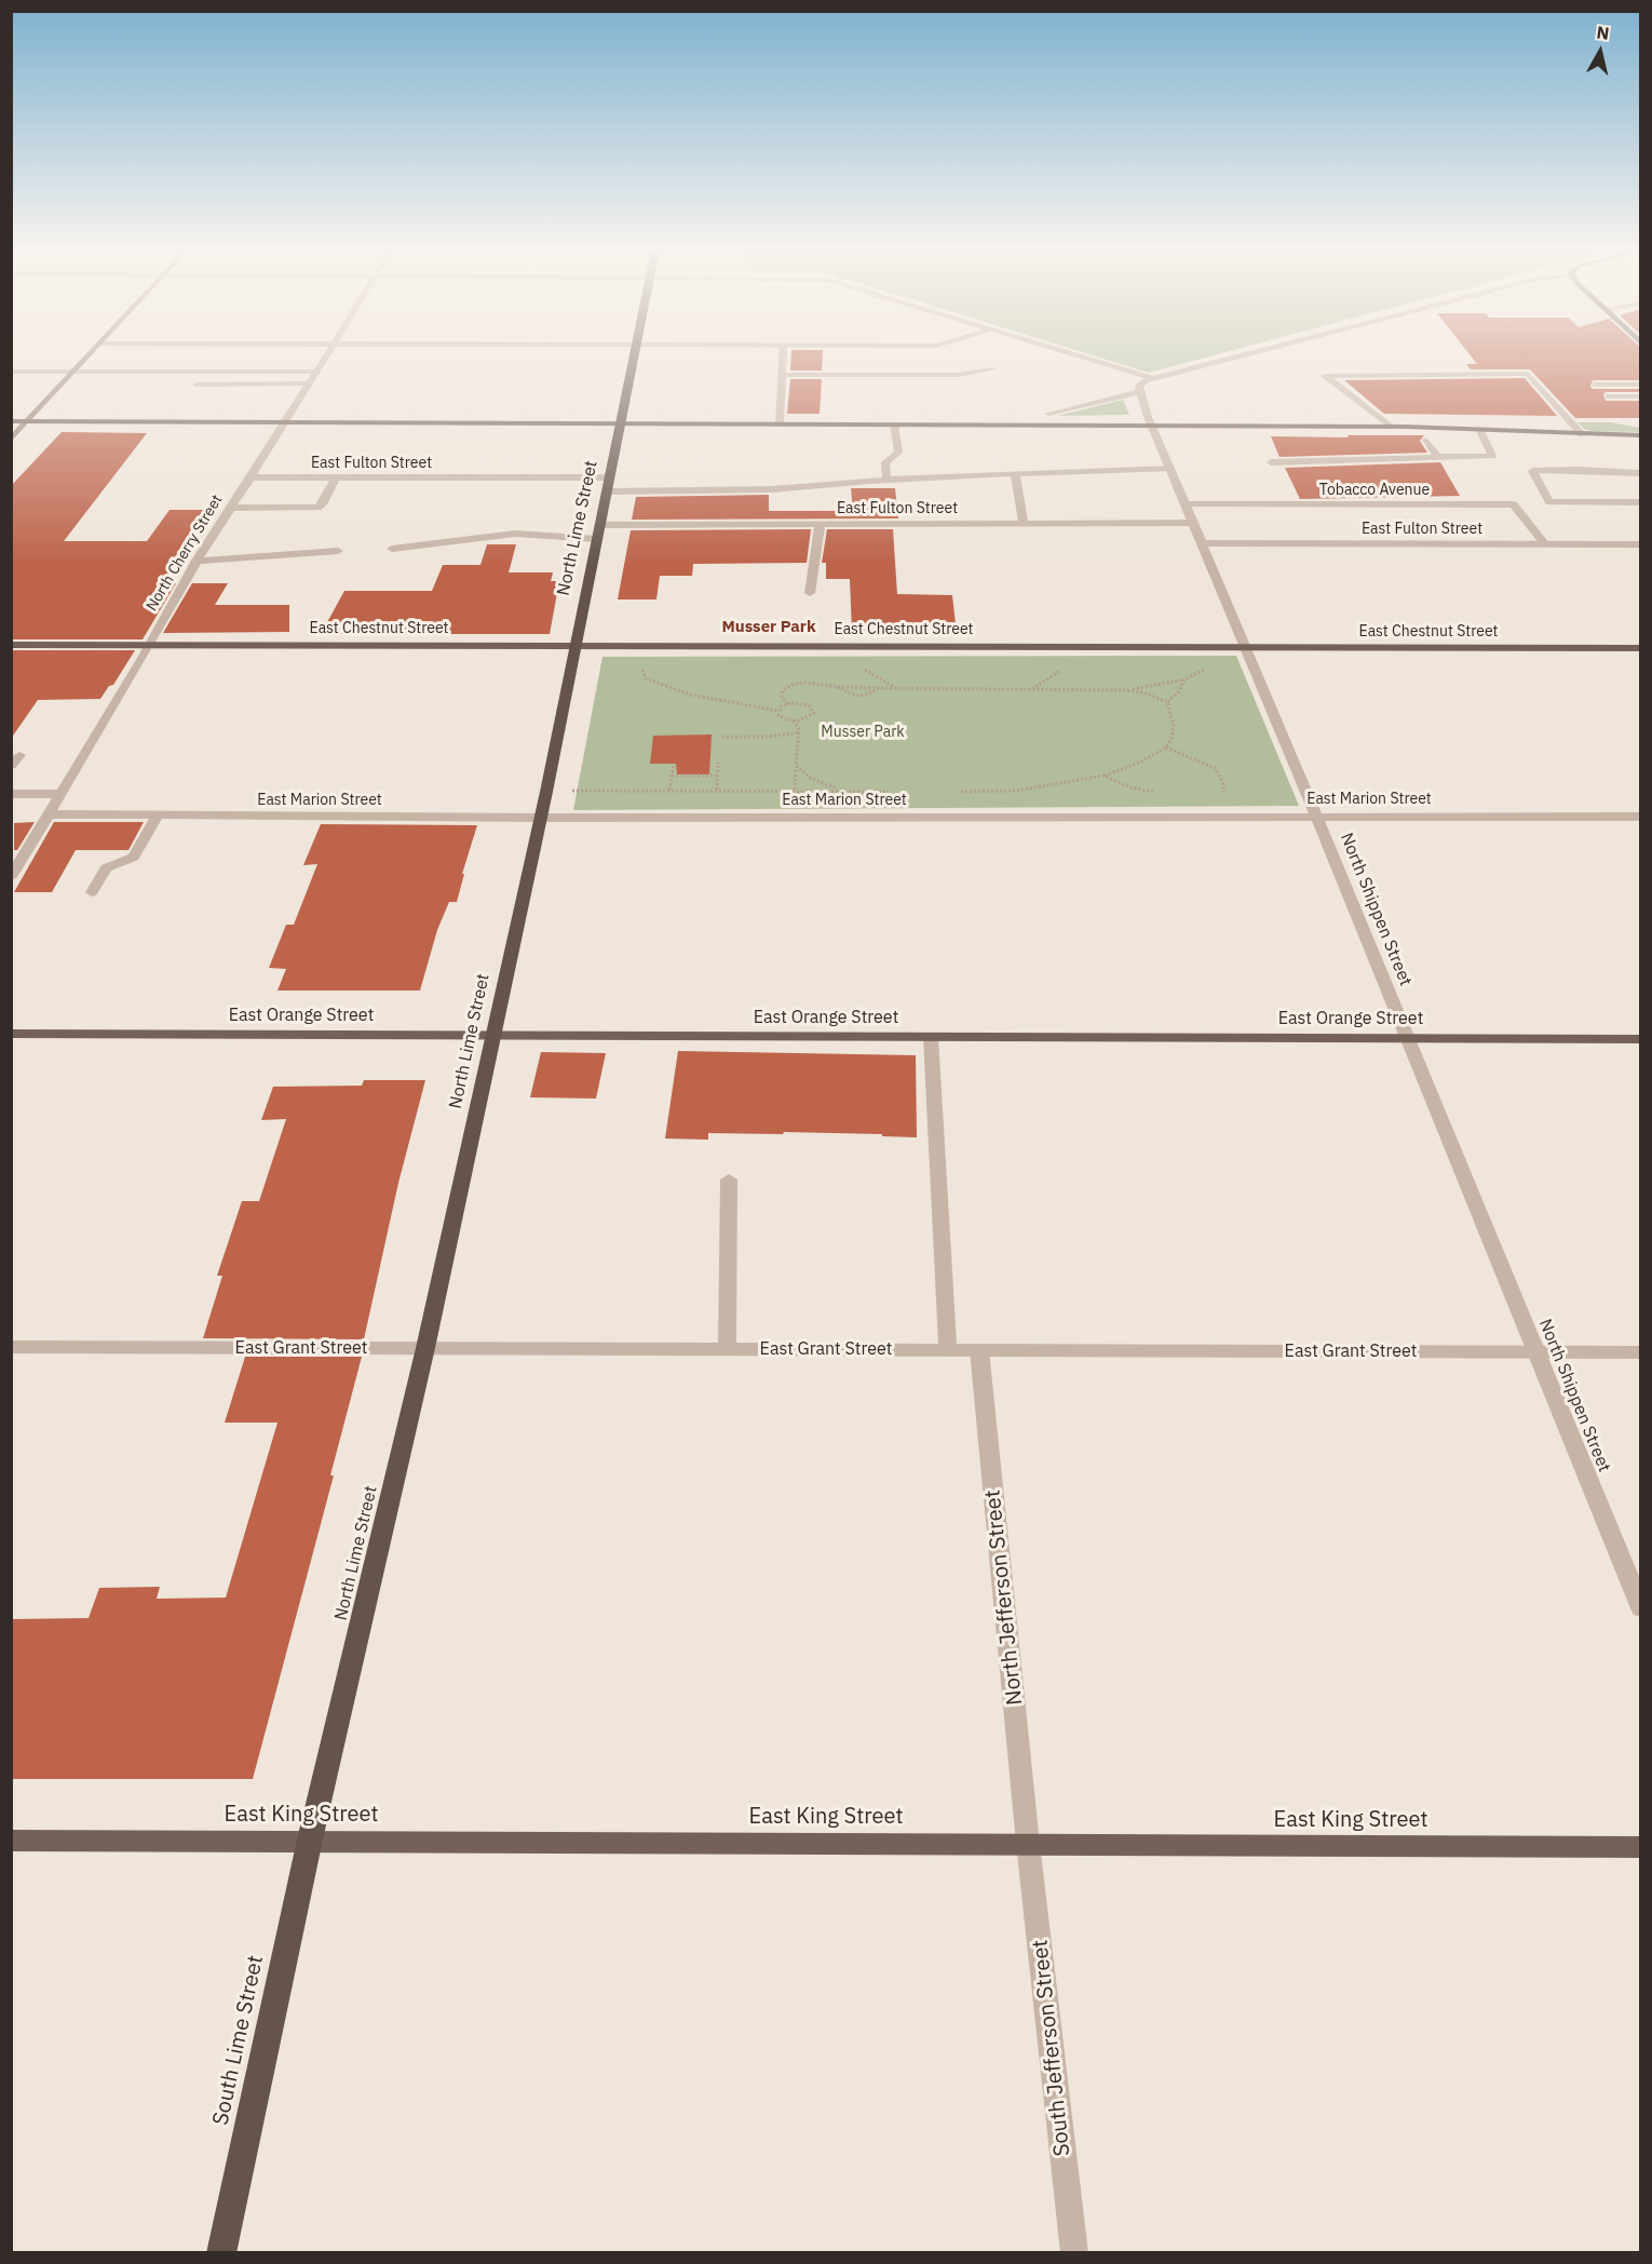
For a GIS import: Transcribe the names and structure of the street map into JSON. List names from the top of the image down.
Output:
{
  "streets": {
    "highway": ["North Lime Street", "South Lime Street"],
    "main road": ["East Chestnut Street", "East Orange Street", "East King Street"],
    "street": [
      "East Fulton Street",
      "Tobacco Avenue",
      "North Cherry Street",
      "East Marion Street",
      "North Shippen Street",
      "East Grant Street",
      "North Jefferson Street",
      "South Jefferson Street"
    ]
  },
  "crossings": [
    ["East Fulton Street", "Tobacco Avenue"],
    ["East Fulton Street", "North Lime Street"],
    ["East Fulton Street", "North Cherry Street"],
    ["East Fulton Street", "North Shippen Street"],
    ["Tobacco Avenue", "North Shippen Street"],
    ["North Lime Street", "East Chestnut Street"],
    ["North Lime Street", "East Marion Street"],
    ["North Lime Street", "East Orange Street"],
    ["North Lime Street", "East Grant Street"],
    ["North Lime Street", "East King Street"],
    ["North Lime Street", "South Lime Street"],
    ["North Cherry Street", "East Chestnut Street"],
    ["North Cherry Street", "East Marion Street"],
    ["East Chestnut Street", "North Shippen Street"],
    ["East Marion Street", "North Shippen Street"],
    ["North Shippen Street", "East Orange Street"],
    ["North Shippen Street", "East Grant Street"],
    ["East Grant Street", "North Jefferson Street"],
    ["North Jefferson Street", "East King Street"],
    ["North Jefferson Street", "South Jefferson Street"],
    ["East King Street", "South Lime Street"],
    ["East King Street", "South Jefferson Street"]
  ],
  "districts": ["Musser Park"],
  "parks": ["Musser Park"],
  "north": "top"
}
